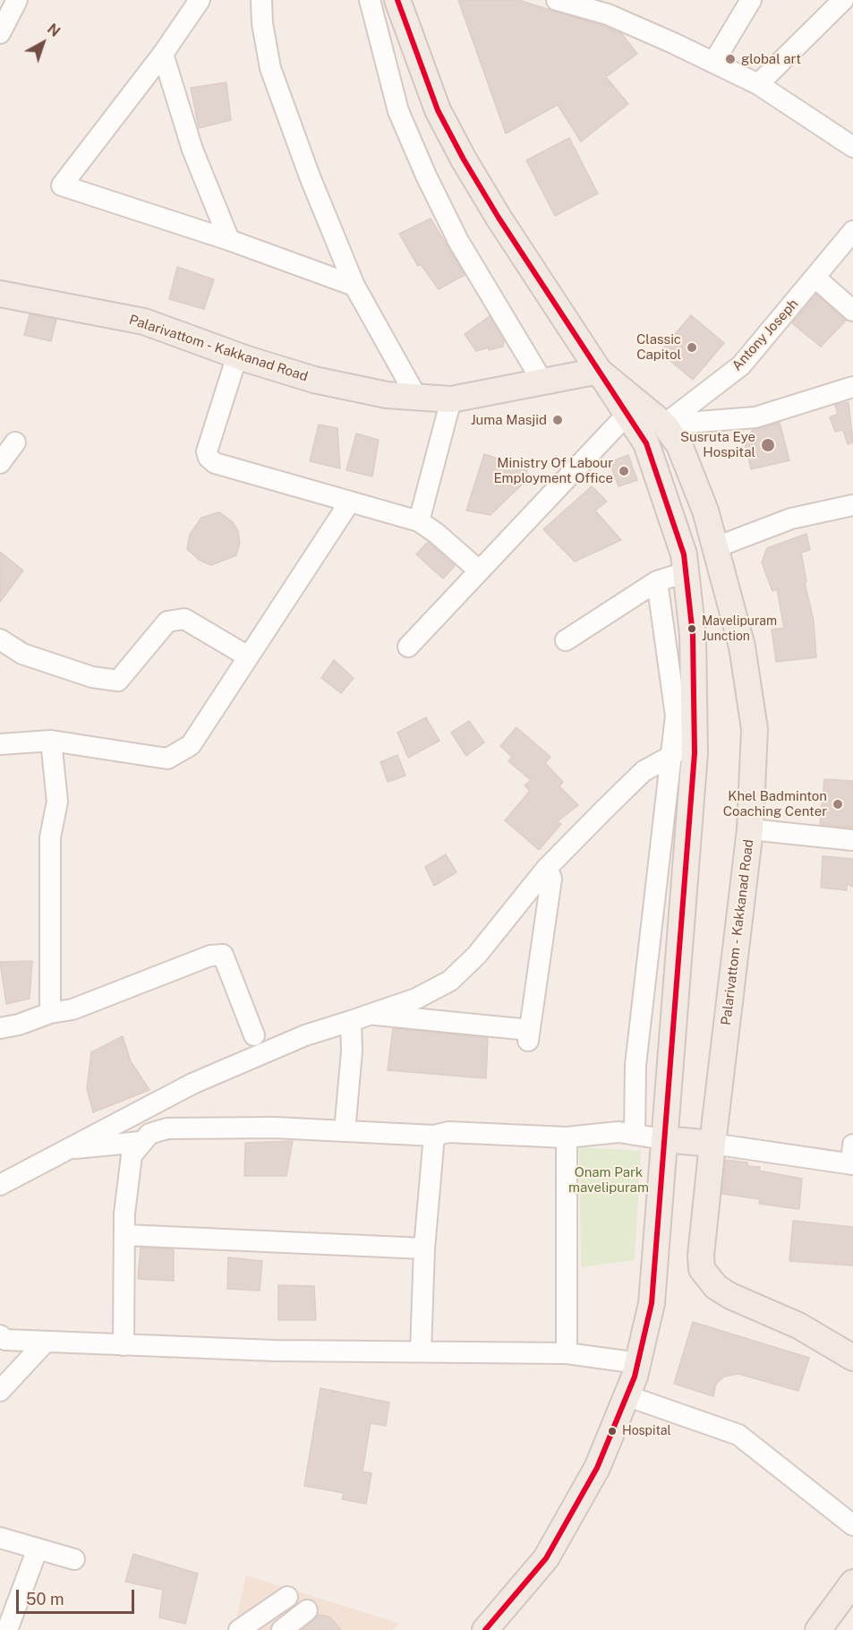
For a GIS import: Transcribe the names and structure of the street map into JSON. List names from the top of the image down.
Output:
{
  "streets": {
    "main road": ["Palarivattom - Kakkanad Road"],
    "street": ["Antony Joseph"]
  },
  "crossings": [
    ["Antony Joseph", "Palarivattom - Kakkanad Road"]
  ],
  "parks": ["Onam Park mavelipuram"],
  "places": [
    "global art",
    "Classic Capitol",
    "Juma Masjid",
    "Susruta Eye Hospital",
    "Ministry Of Labour Employment Office",
    "Mavelipuram Junction",
    "Khel Badminton Coaching Center",
    "Hospital"
  ],
  "scale_bar": "50 m",
  "north": "top right"
}
